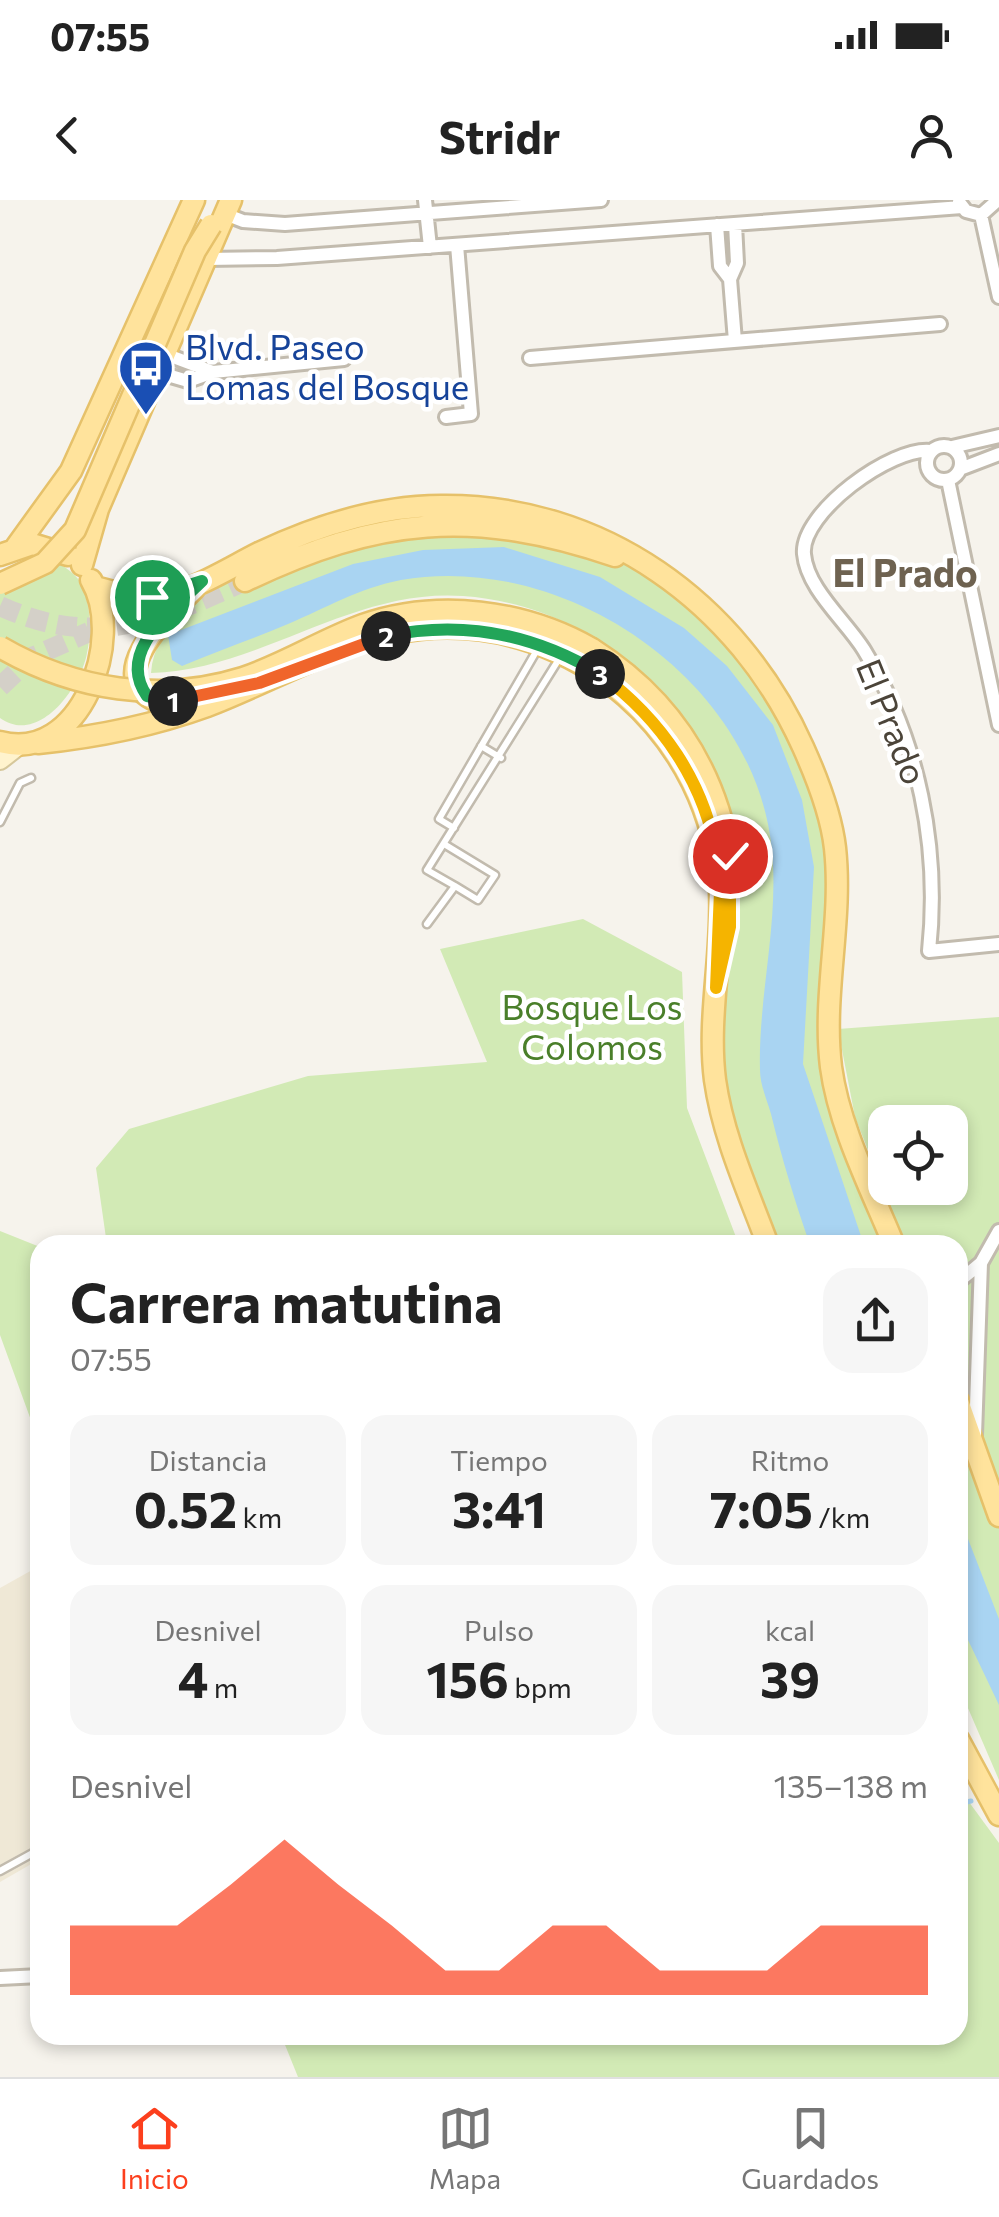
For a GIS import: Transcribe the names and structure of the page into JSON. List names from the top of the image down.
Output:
{
  "streets": {
    "street": ["El Prado"]
  },
  "districts": ["El Prado"],
  "parks": ["Bosque Los Colomos"],
  "places": {
    "bus stop": ["Blvd. Paseo Lomas del Bosque"]
  },
  "page": {
    "status": "07:55",
    "header": "Stridr",
    "pins": ["2", "3", "1"],
    "heading": ["Carrera matutina", "07:55"],
    "stats": [
      ["Distancia", "0.52 km"],
      ["Tiempo", "3:41"],
      ["Ritmo", "7:05 /km"],
      ["Desnivel", "4 m"],
      ["Pulso", "156 bpm"],
      ["kcal", "39"]
    ],
    "chart": ["Desnivel", "135–138 m"],
    "tabs": ["Inicio", "Mapa", "Guardados"]
  }
}
